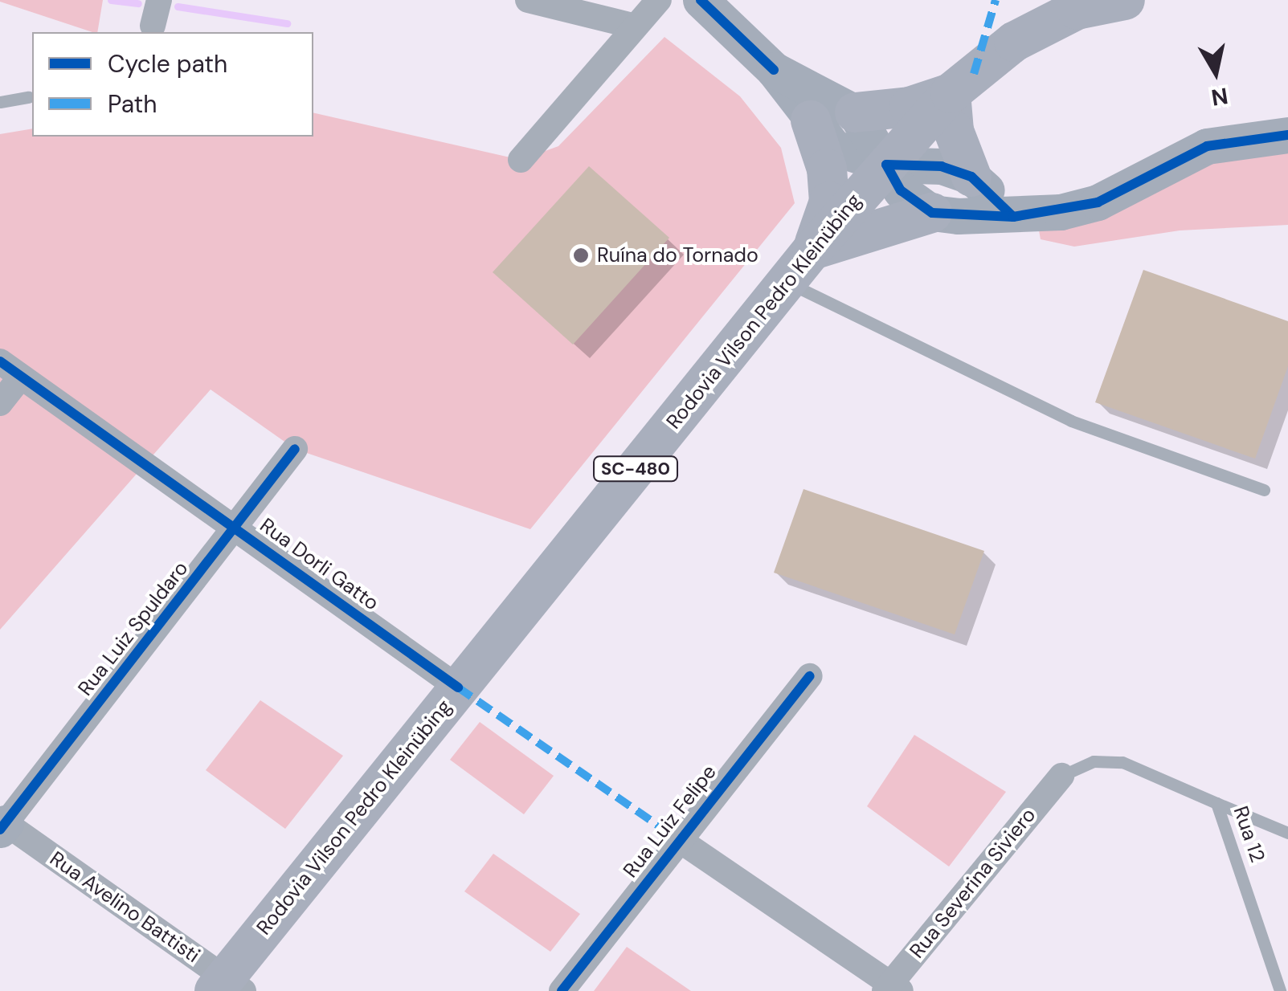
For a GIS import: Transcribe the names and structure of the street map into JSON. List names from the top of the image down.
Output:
{
  "streets": {
    "main road": ["Rodovia Vilson Pedro Kleinübing", "SC-480"],
    "street": [
      "Rua Dorli Gatto",
      "Rua Luiz Spuldaro",
      "Rua Luiz Felipe",
      "Rua Severina Siviero",
      "Rua Avelino Battisti"
    ],
    "lane": ["Rua 12"]
  },
  "crossings": [
    ["Rodovia Vilson Pedro Kleinübing", "Rua Dorli Gatto"],
    ["Rodovia Vilson Pedro Kleinübing", "Rua Avelino Battisti"],
    ["Rua Dorli Gatto", "Rua Luiz Spuldaro"],
    ["Rua Luiz Spuldaro", "Rua Avelino Battisti"],
    ["Rua 12", "Rua Severina Siviero"]
  ],
  "places": ["Ruína do Tornado"],
  "legend": ["Cycle path", "Path"],
  "north": "bottom"
}
